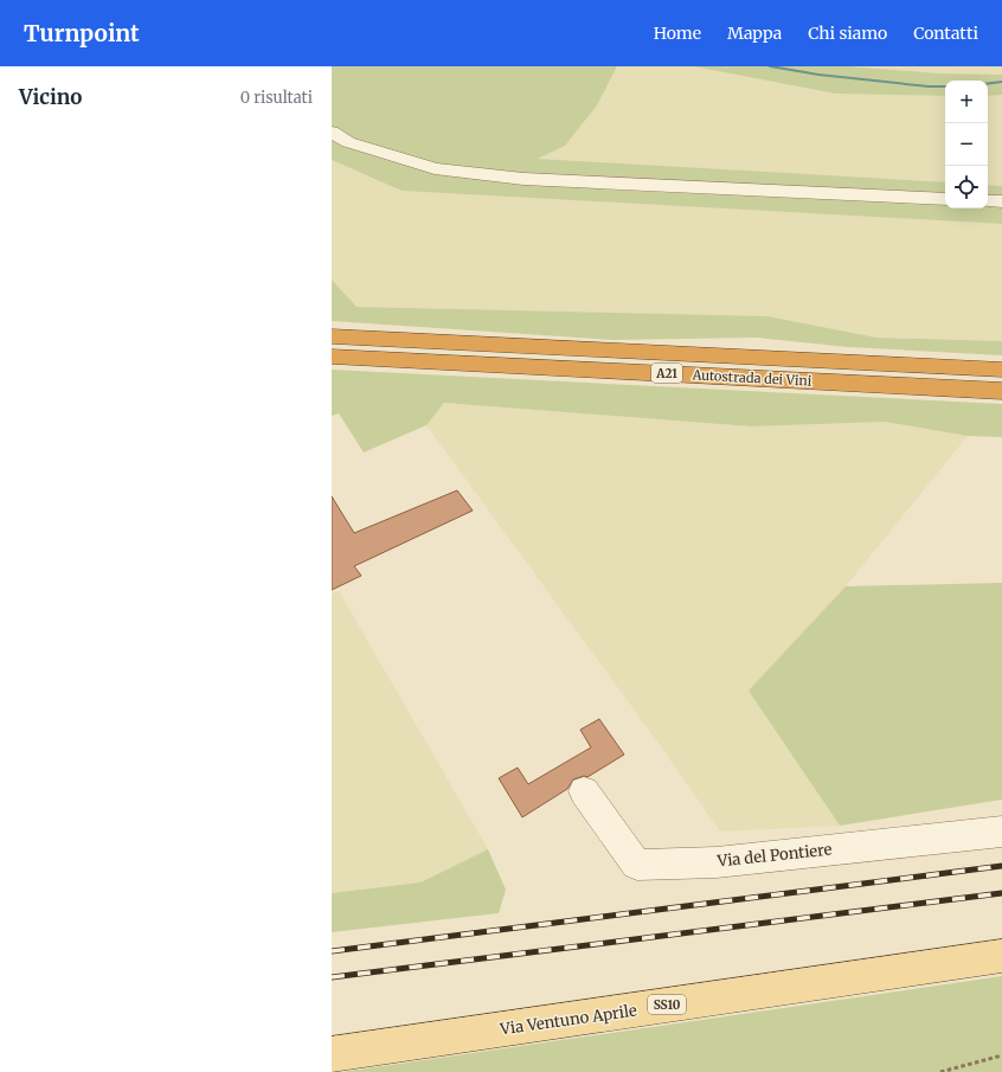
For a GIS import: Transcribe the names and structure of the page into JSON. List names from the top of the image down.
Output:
{
  "streets": {
    "highway": ["A21", "Autostrada dei Vini"],
    "main road": ["SS10", "Via Ventuno Aprile"],
    "street": ["Via del Pontiere"]
  },
  "page": {
    "header": "Turnpoint",
    "nav": [
      "Home",
      "Mappa",
      "Chi siamo",
      "Contatti"
    ],
    "heading": ["Vicino", "0 risultati"],
    "map_buttons": ["+", "−"]
  }
}
